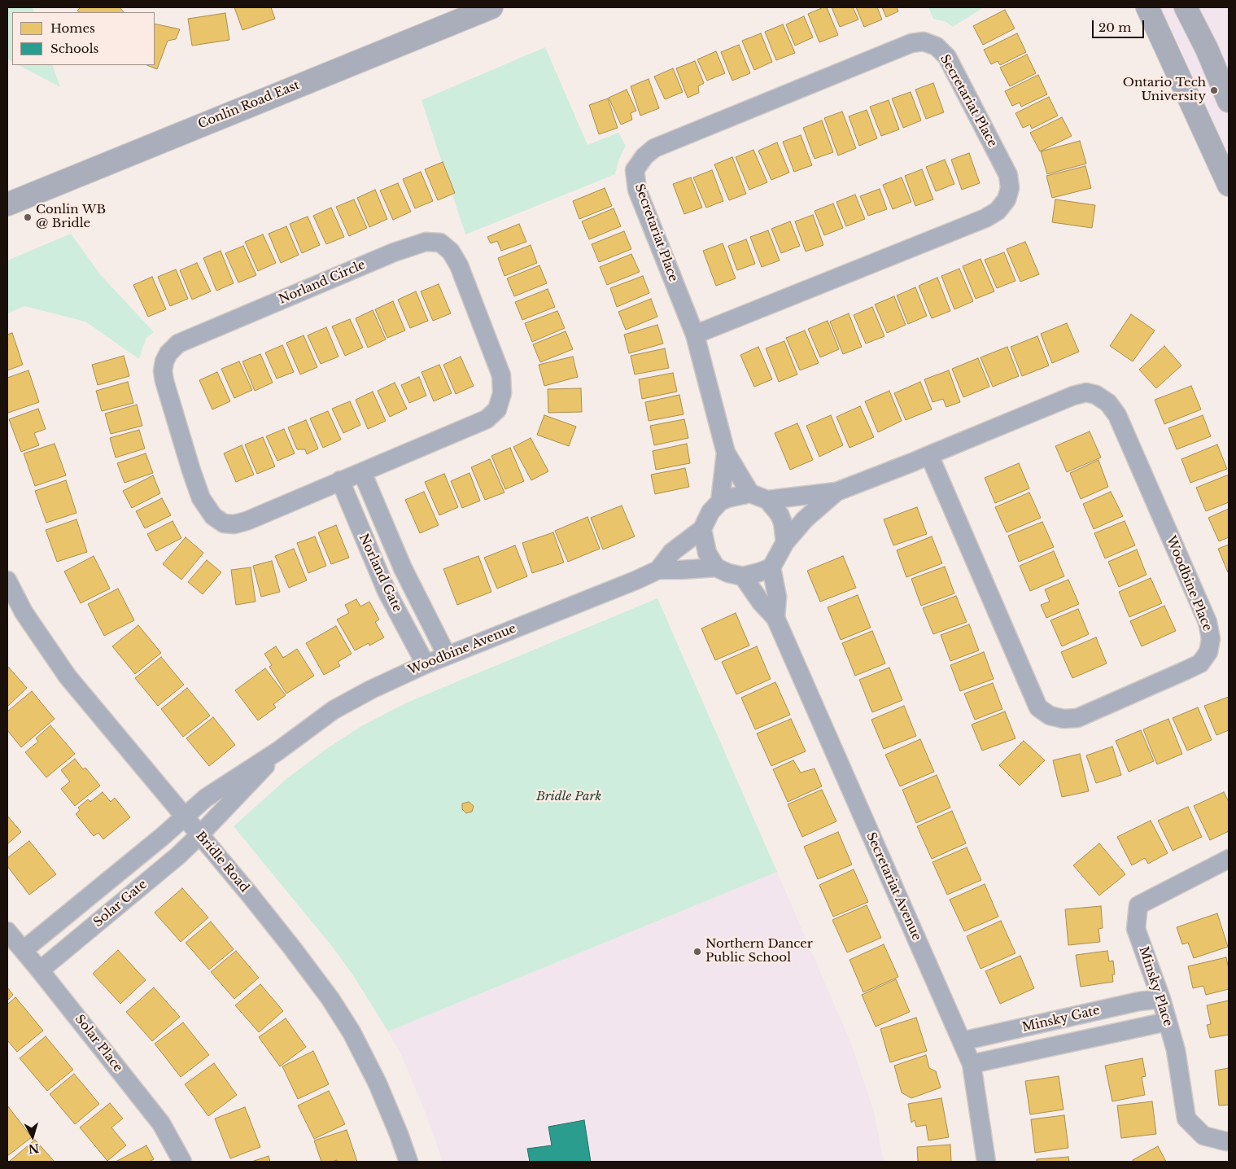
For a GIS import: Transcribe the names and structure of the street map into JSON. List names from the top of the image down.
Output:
{
  "streets": {
    "street": [
      "Secretariat Place",
      "Conlin Road East",
      "Norland Circle",
      "Norland Gate",
      "Woodbine Place",
      "Woodbine Avenue",
      "Bridle Road",
      "Secretariat Avenue",
      "Solar Gate",
      "Minsky Place",
      "Minsky Gate",
      "Solar Place"
    ]
  },
  "crossings": [
    ["Secretariat Place", "Woodbine Place"],
    ["Secretariat Place", "Woodbine Avenue"],
    ["Secretariat Place", "Secretariat Avenue"],
    ["Norland Circle", "Norland Gate"],
    ["Norland Gate", "Woodbine Avenue"],
    ["Woodbine Place", "Woodbine Avenue"],
    ["Woodbine Place", "Secretariat Avenue"],
    ["Woodbine Avenue", "Bridle Road"],
    ["Woodbine Avenue", "Secretariat Avenue"],
    ["Woodbine Avenue", "Solar Gate"],
    ["Bridle Road", "Solar Gate"],
    ["Secretariat Avenue", "Minsky Gate"],
    ["Solar Gate", "Solar Place"],
    ["Minsky Place", "Minsky Gate"]
  ],
  "parks": ["Bridle Park"],
  "places": ["Ontario Tech University", "Conlin WB @ Bridle", "Northern Dancer Public School"],
  "legend": ["Homes", "Schools"],
  "scale_bar": "20 m",
  "north": "bottom"
}
